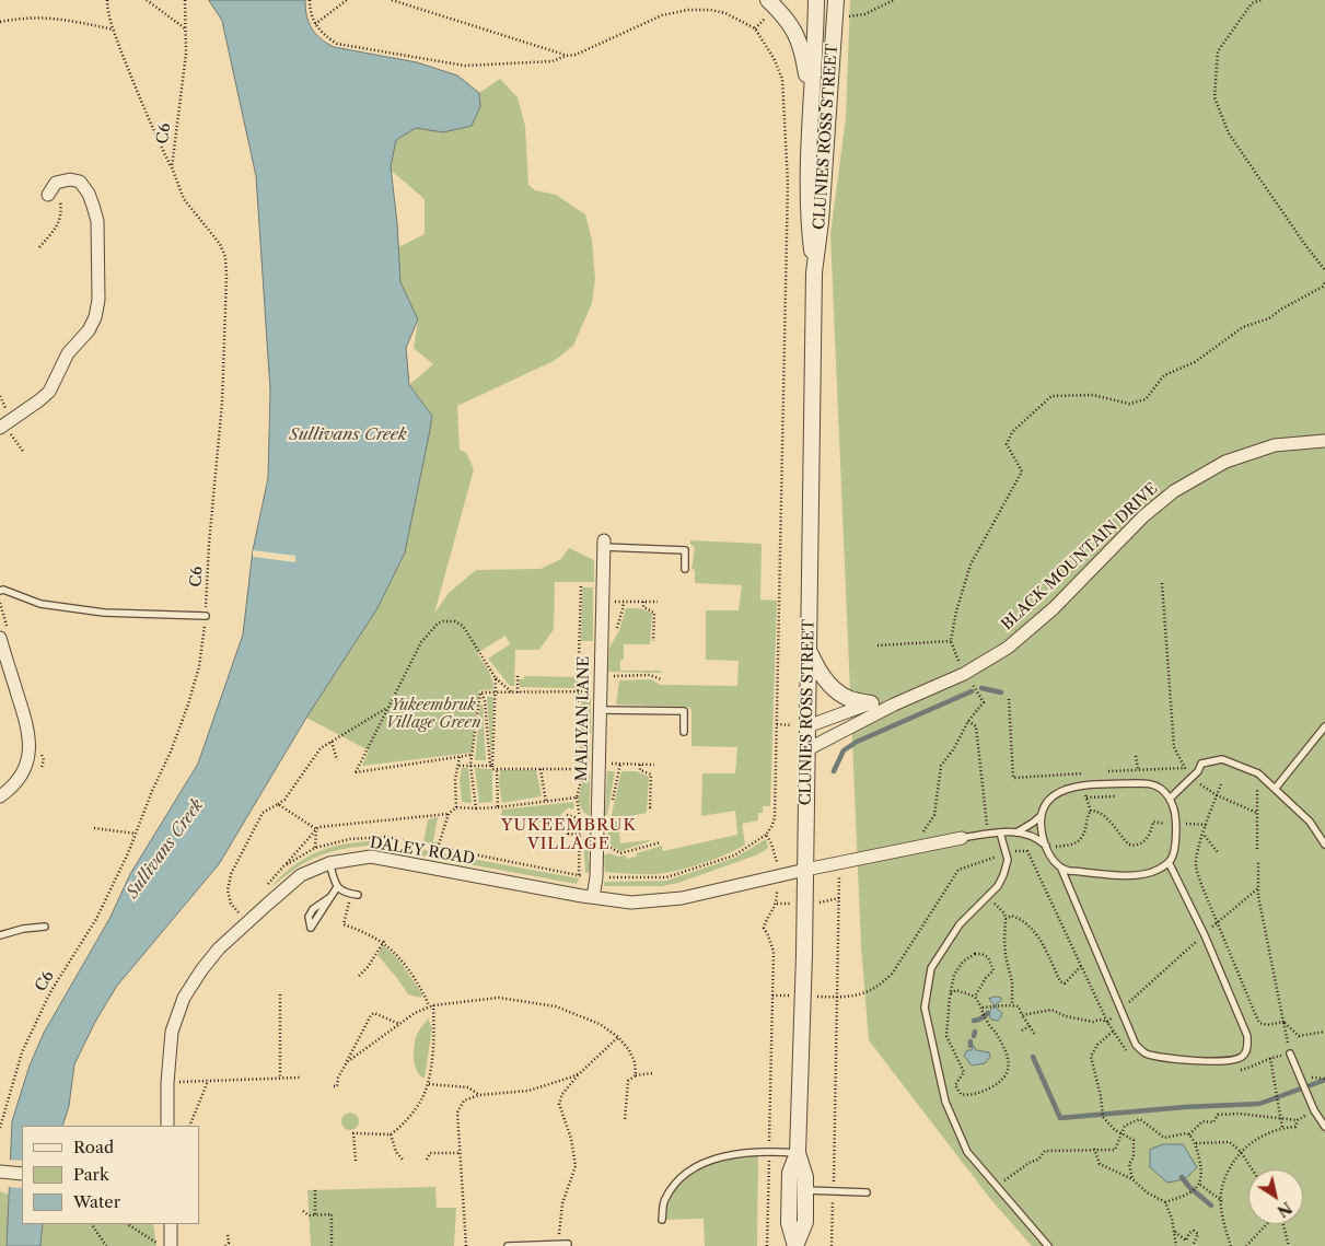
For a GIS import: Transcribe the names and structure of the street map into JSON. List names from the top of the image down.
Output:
{
  "streets": {
    "street": [
      "CLUNIES ROSS STREET",
      "BLACK MOUNTAIN DRIVE",
      "MALIYAN LANE",
      "DALEY ROAD"
    ],
    "path": ["C6"]
  },
  "crossings": [
    ["CLUNIES ROSS STREET", "BLACK MOUNTAIN DRIVE"],
    ["CLUNIES ROSS STREET", "DALEY ROAD"],
    ["MALIYAN LANE", "DALEY ROAD"]
  ],
  "districts": ["YUKEEMBRUK VILLAGE"],
  "water": ["Sullivans Creek"],
  "parks": ["Yukeembruk Village Green"],
  "legend": ["Road", "Park", "Water"],
  "north": "bottom right"
}
